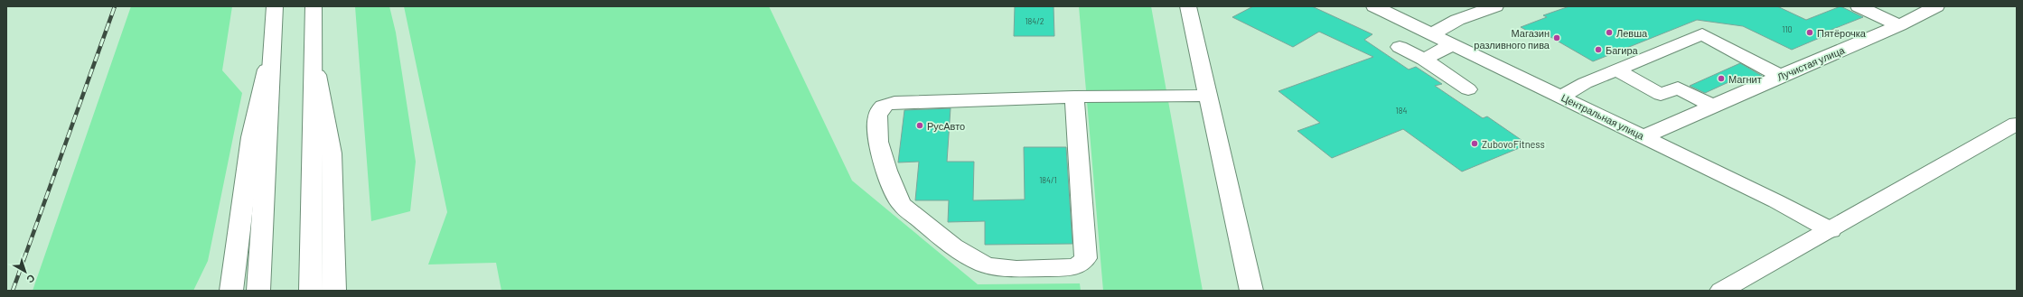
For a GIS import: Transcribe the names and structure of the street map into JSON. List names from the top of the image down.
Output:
{
  "streets": {
    "main road": ["Лучистая улица", "Центральная улица"]
  },
  "crossings": [
    ["Лучистая улица", "Центральная улица"]
  ],
  "places": [
    "Левша",
    "Пятёрочка",
    "Магазин разливного пива",
    "Багира",
    "Магнит",
    "РусАвто",
    "ZubovoFitness"
  ],
  "house_numbers": [
    "184/2",
    "110",
    "184",
    "184/1"
  ],
  "north": "bottom right"
}
